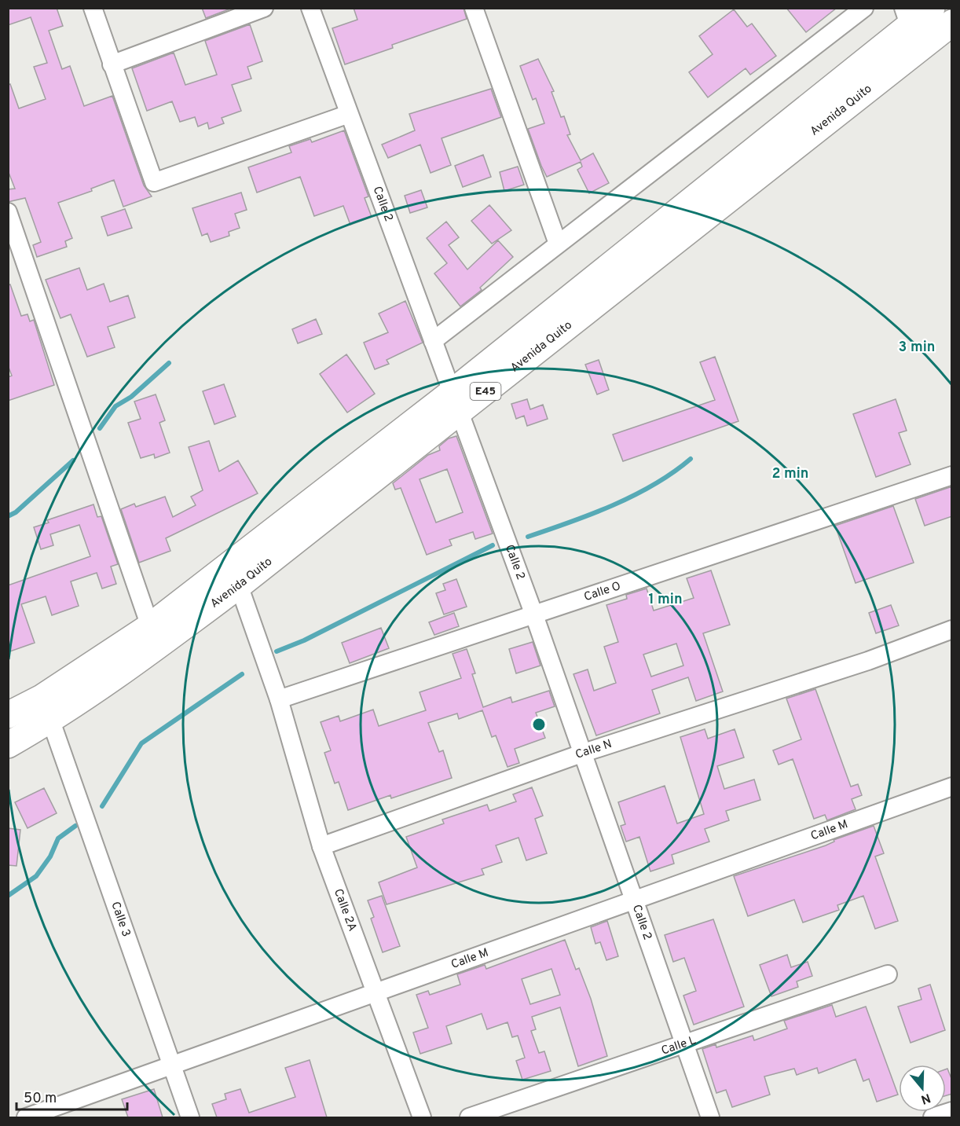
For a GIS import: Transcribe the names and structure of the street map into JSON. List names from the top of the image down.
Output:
{
  "streets": {
    "highway": ["Avenida Quito", "E45"],
    "street": [
      "Calle 2",
      "Calle O",
      "Calle N",
      "Calle M",
      "Calle 2A",
      "Calle 3",
      "Calle L"
    ]
  },
  "crossings": [
    ["Avenida Quito", "Calle 2"],
    ["Avenida Quito", "Calle 2A"],
    ["Avenida Quito", "Calle 3"],
    ["Calle 2", "Calle O"],
    ["Calle 2", "Calle N"],
    ["Calle 2", "Calle M"],
    ["Calle 2", "Calle L"],
    ["Calle O", "Calle 2A"],
    ["Calle N", "Calle 2A"],
    ["Calle M", "Calle 2A"],
    ["Calle M", "Calle 3"]
  ],
  "scale_bar": "50 m",
  "north": "bottom",
  "rings": ["3 min", "2 min", "1 min"]
}
